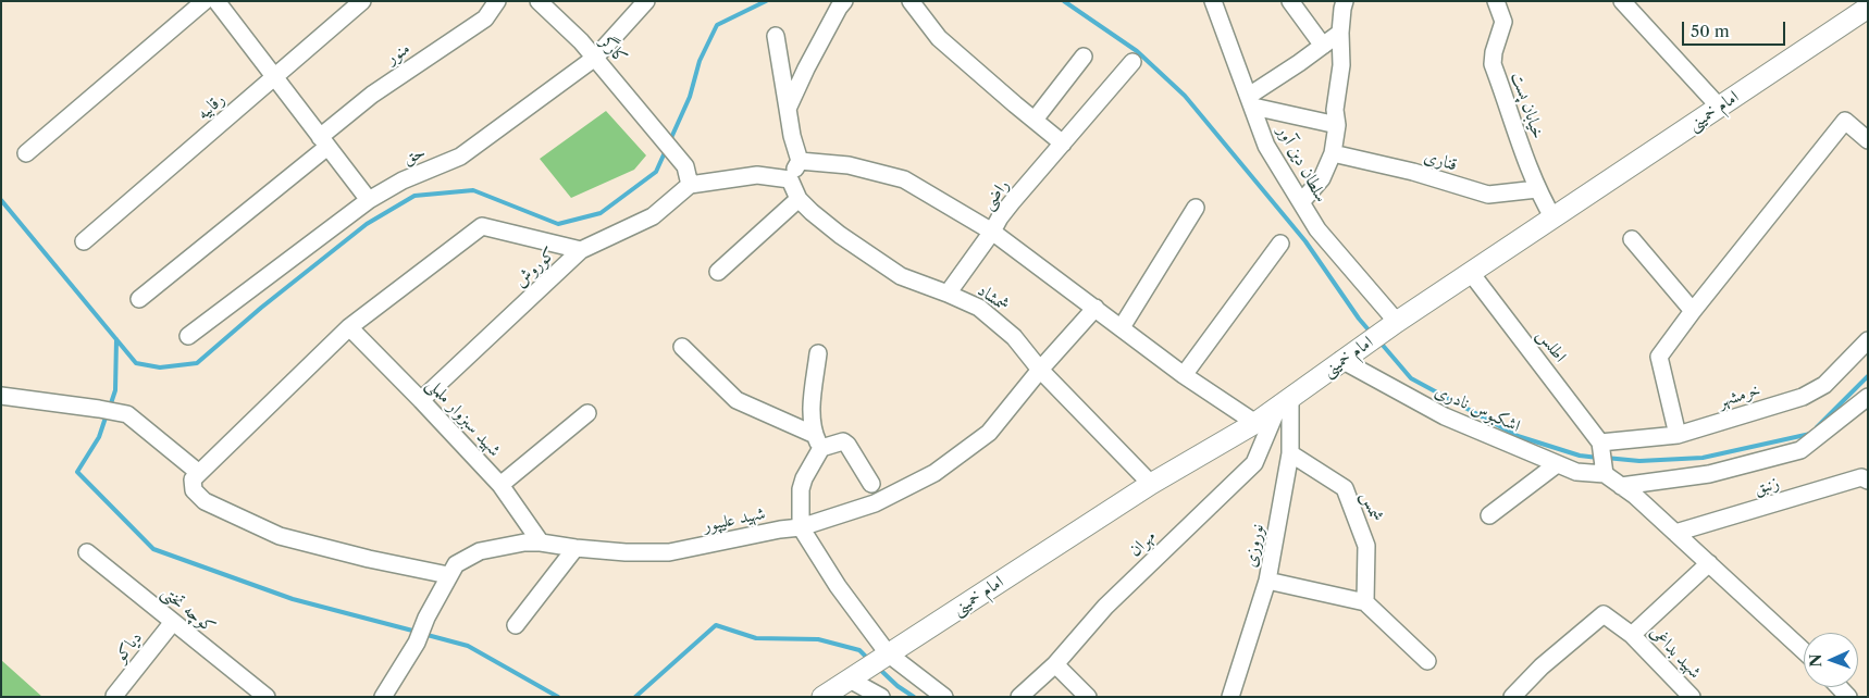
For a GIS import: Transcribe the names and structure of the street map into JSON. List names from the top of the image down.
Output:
{
  "streets": {
    "main road": ["امام خمینی"],
    "street": [
      "کارگر",
      "منور",
      "خیابان پست",
      "رقابیه",
      "حق",
      "قناری",
      "سلطان دین آور",
      "راضی",
      "کوروش",
      "شمشاد",
      "اطلس",
      "خرمشهر",
      "اشکبوس نادری",
      "شهید سبزوار ململی",
      "زنبق",
      "شمس",
      "شهید علیپور",
      "مهران",
      "نوروزی",
      "کوچه تختی",
      "دیاکو",
      "شهید بداغی"
    ]
  },
  "crossings": [
    ["کارگر", "حق"],
    ["کارگر", "کوروش"],
    ["خیابان پست", "امام خمینی"],
    ["خیابان پست", "قناری"],
    ["امام خمینی", "سلطان دین آور"],
    ["امام خمینی", "راضی"],
    ["امام خمینی", "شمشاد"],
    ["امام خمینی", "اطلس"],
    ["امام خمینی", "اشکبوس نادری"],
    ["امام خمینی", "مهران"],
    ["امام خمینی", "نوروزی"],
    ["راضی", "شهید علیپور"],
    ["کوروش", "شهید سبزوار ململی"],
    ["شمشاد", "شهید علیپور"],
    ["اطلس", "خرمشهر"],
    ["شهید سبزوار ململی", "شهید علیپور"],
    ["شمس", "نوروزی"],
    ["مهران", "نوروزی"],
    ["کوچه تختی", "دیاکو"]
  ],
  "scale_bar": "50 m",
  "north": "left"
}
